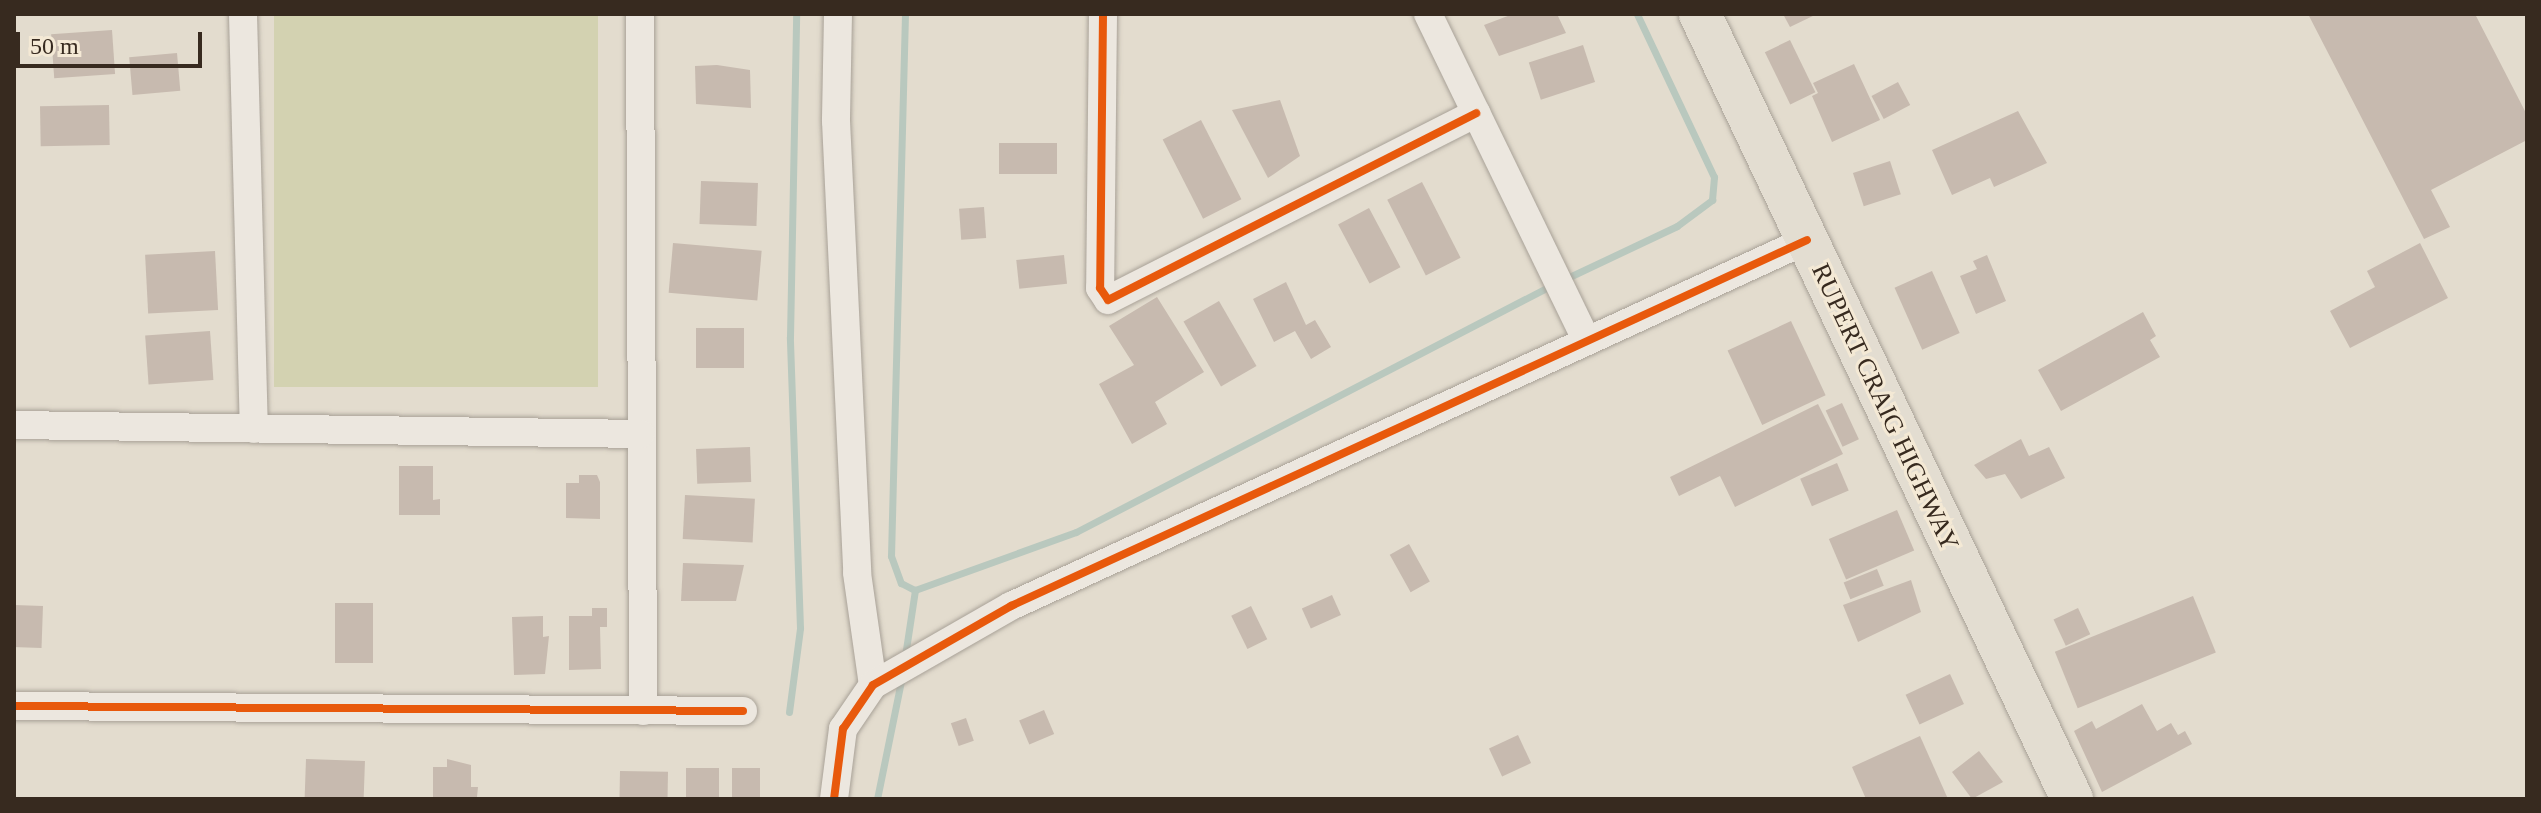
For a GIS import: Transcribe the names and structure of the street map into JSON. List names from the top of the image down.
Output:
{
  "streets": {
    "main road": ["RUPERT CRAIG HIGHWAY"]
  },
  "scale_bar": "50 m"
}
